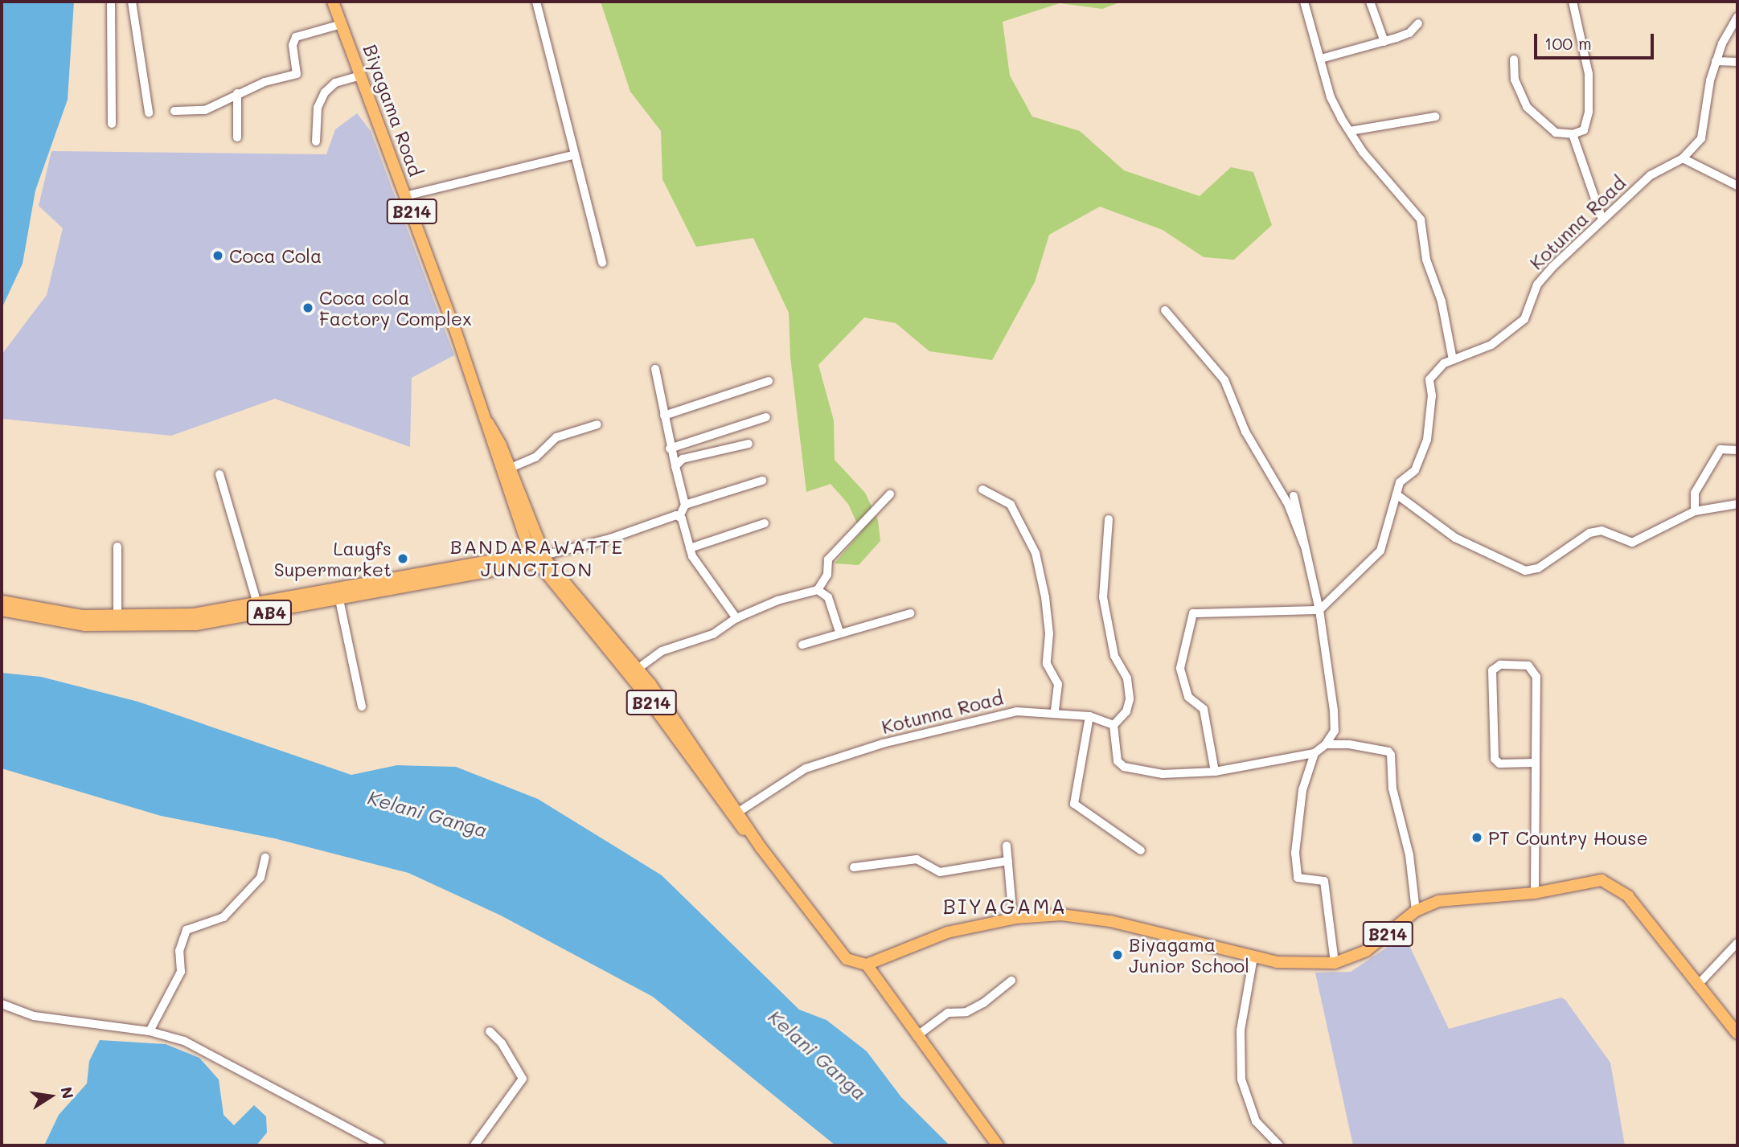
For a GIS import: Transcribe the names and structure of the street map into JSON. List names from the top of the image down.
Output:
{
  "streets": {
    "main road": ["Biyagama Road", "B214", "AB4"],
    "street": ["Kotunna Road"]
  },
  "crossings": [
    ["Biyagama Road", "B214"],
    ["Biyagama Road", "AB4"],
    ["B214", "Kotunna Road"],
    ["B214", "AB4"]
  ],
  "districts": ["BANDARAWATTE JUNCTION", "BIYAGAMA"],
  "water": ["Kelani Ganga"],
  "places": [
    "Coca Cola",
    "Coca cola Factory Complex",
    "Laugfs Supermarket",
    "PT Country House",
    "Biyagama Junior School"
  ],
  "scale_bar": "100 m",
  "north": "right"
}
